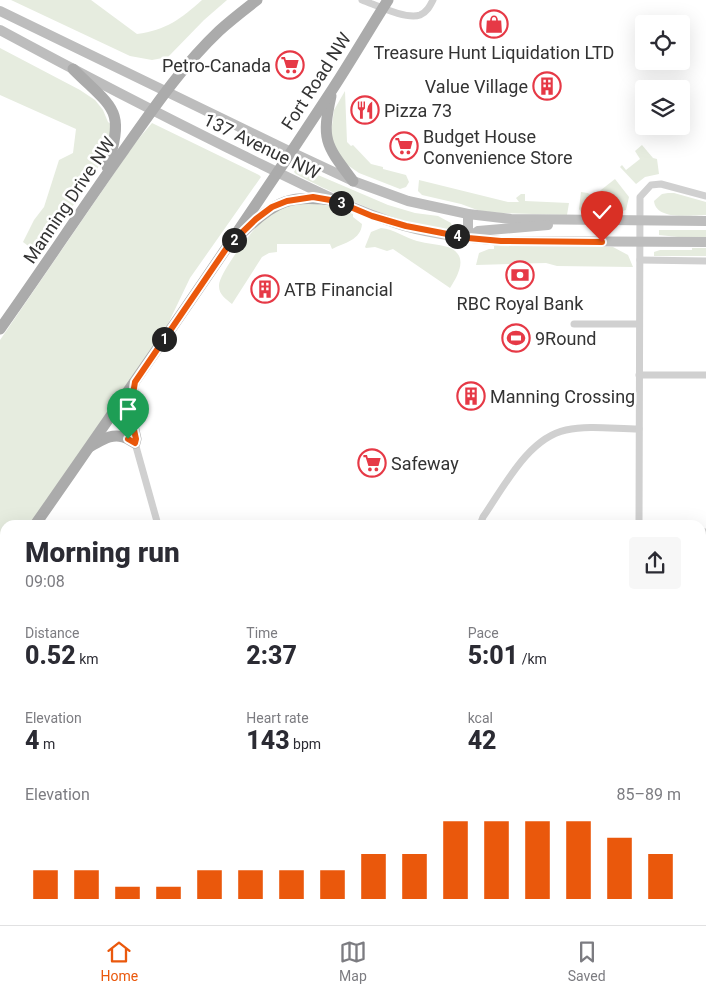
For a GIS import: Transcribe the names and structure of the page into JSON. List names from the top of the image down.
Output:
{
  "streets": {
    "main road": ["Fort Road NW", "137 Avenue NW", "Manning Drive NW"]
  },
  "crossings": [
    ["Fort Road NW", "137 Avenue NW"],
    ["137 Avenue NW", "Manning Drive NW"]
  ],
  "places": {
    "shop": ["Treasure Hunt Liquidation LTD"],
    "supermarket": ["Petro-Canada", "Budget House Convenience Store", "Safeway"],
    "building": ["Value Village", "ATB Financial", "Manning Crossing"],
    "restaurant": ["Pizza 73"],
    "bank": ["RBC Royal Bank"],
    "sports": ["9Round"]
  },
  "page": {
    "pins": [
      "3",
      "4",
      "2",
      "1"
    ],
    "heading": ["Morning run", "09:08"],
    "stats": [
      ["Distance", "0.52 km"],
      ["Time", "2:37"],
      ["Pace", "5:01 /km"],
      ["Elevation", "4 m"],
      ["Heart rate", "143 bpm"],
      ["kcal", "42"]
    ],
    "chart": ["Elevation", "85–89 m"],
    "tabs": ["Home", "Map", "Saved"]
  }
}
